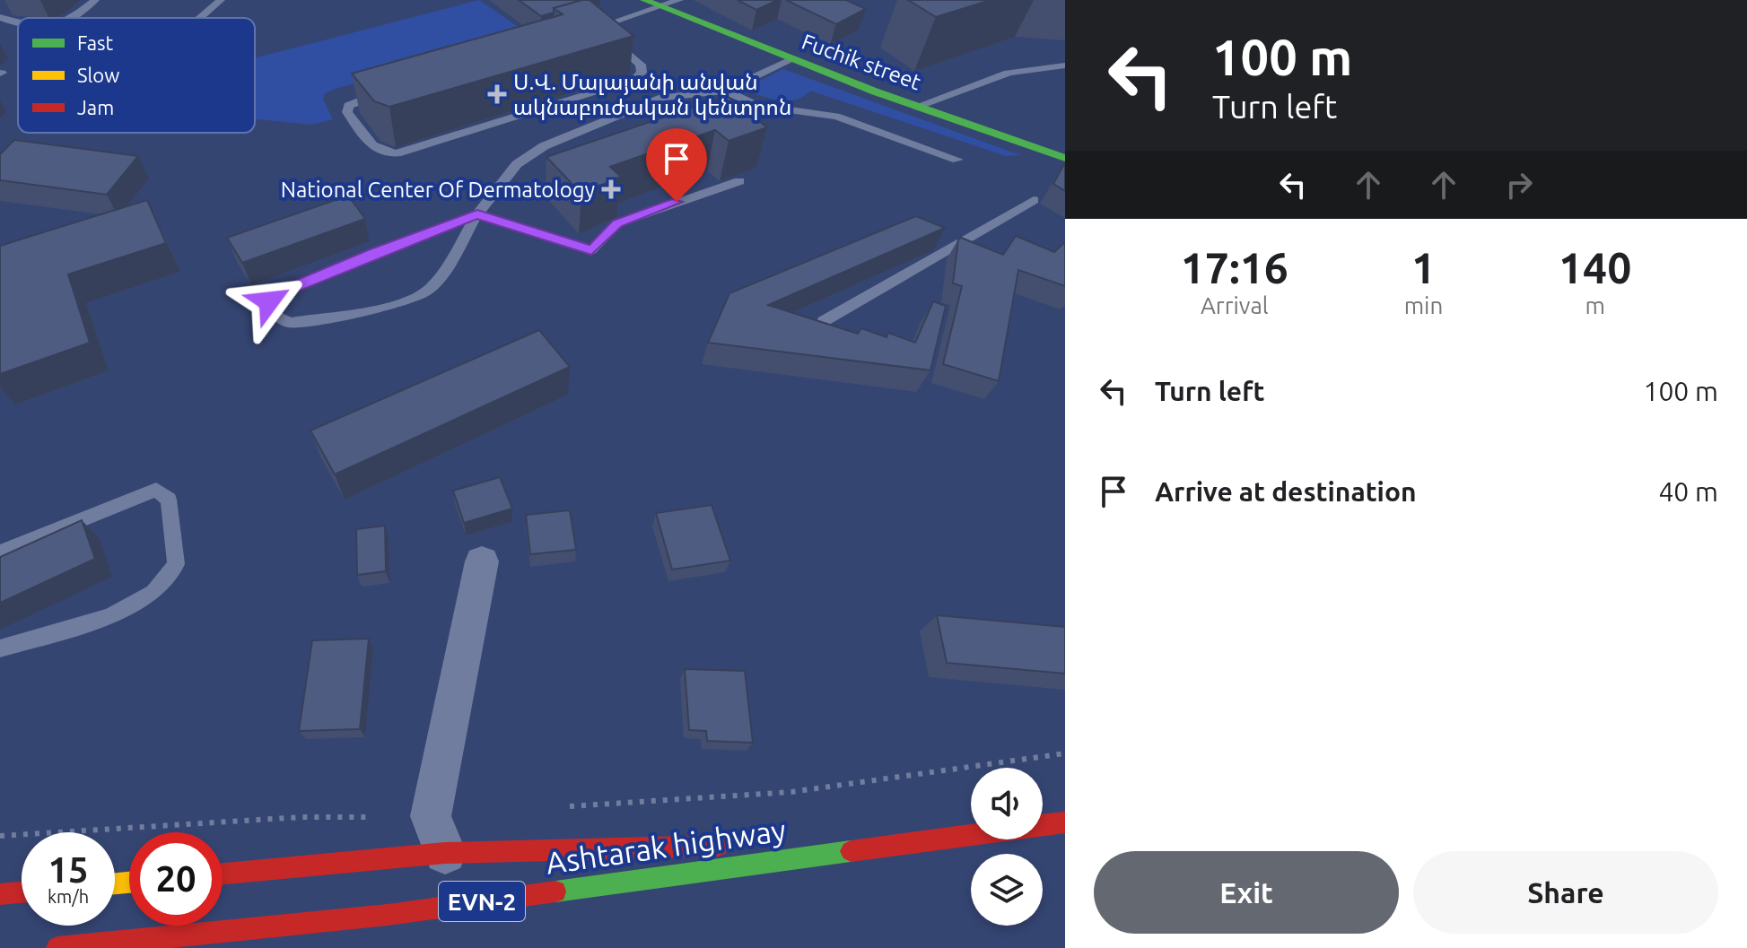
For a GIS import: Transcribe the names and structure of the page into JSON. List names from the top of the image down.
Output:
{
  "streets": {
    "main road": ["Fuchik street", "Ashtarak highway", "EVN-2"]
  },
  "places": {
    "health": ["Ս.Վ. Մալայանի անվան ակնաբուժական կենտրոն", "National Center Of Dermatology"]
  },
  "legend": ["Fast", "Slow", "Jam"],
  "page": {
    "turn": ["100 m", "Turn left"],
    "eta": [
      "17:16",
      "Arrival",
      "1",
      "min",
      "140",
      "m"
    ],
    "list": [
      {
        "name": "Turn left",
        "value": "100 m"
      },
      {
        "name": "Arrive at destination",
        "value": "40 m"
      }
    ],
    "speed": "15 km/h",
    "limit": "20",
    "buttons": ["Exit", "Share"]
  }
}
